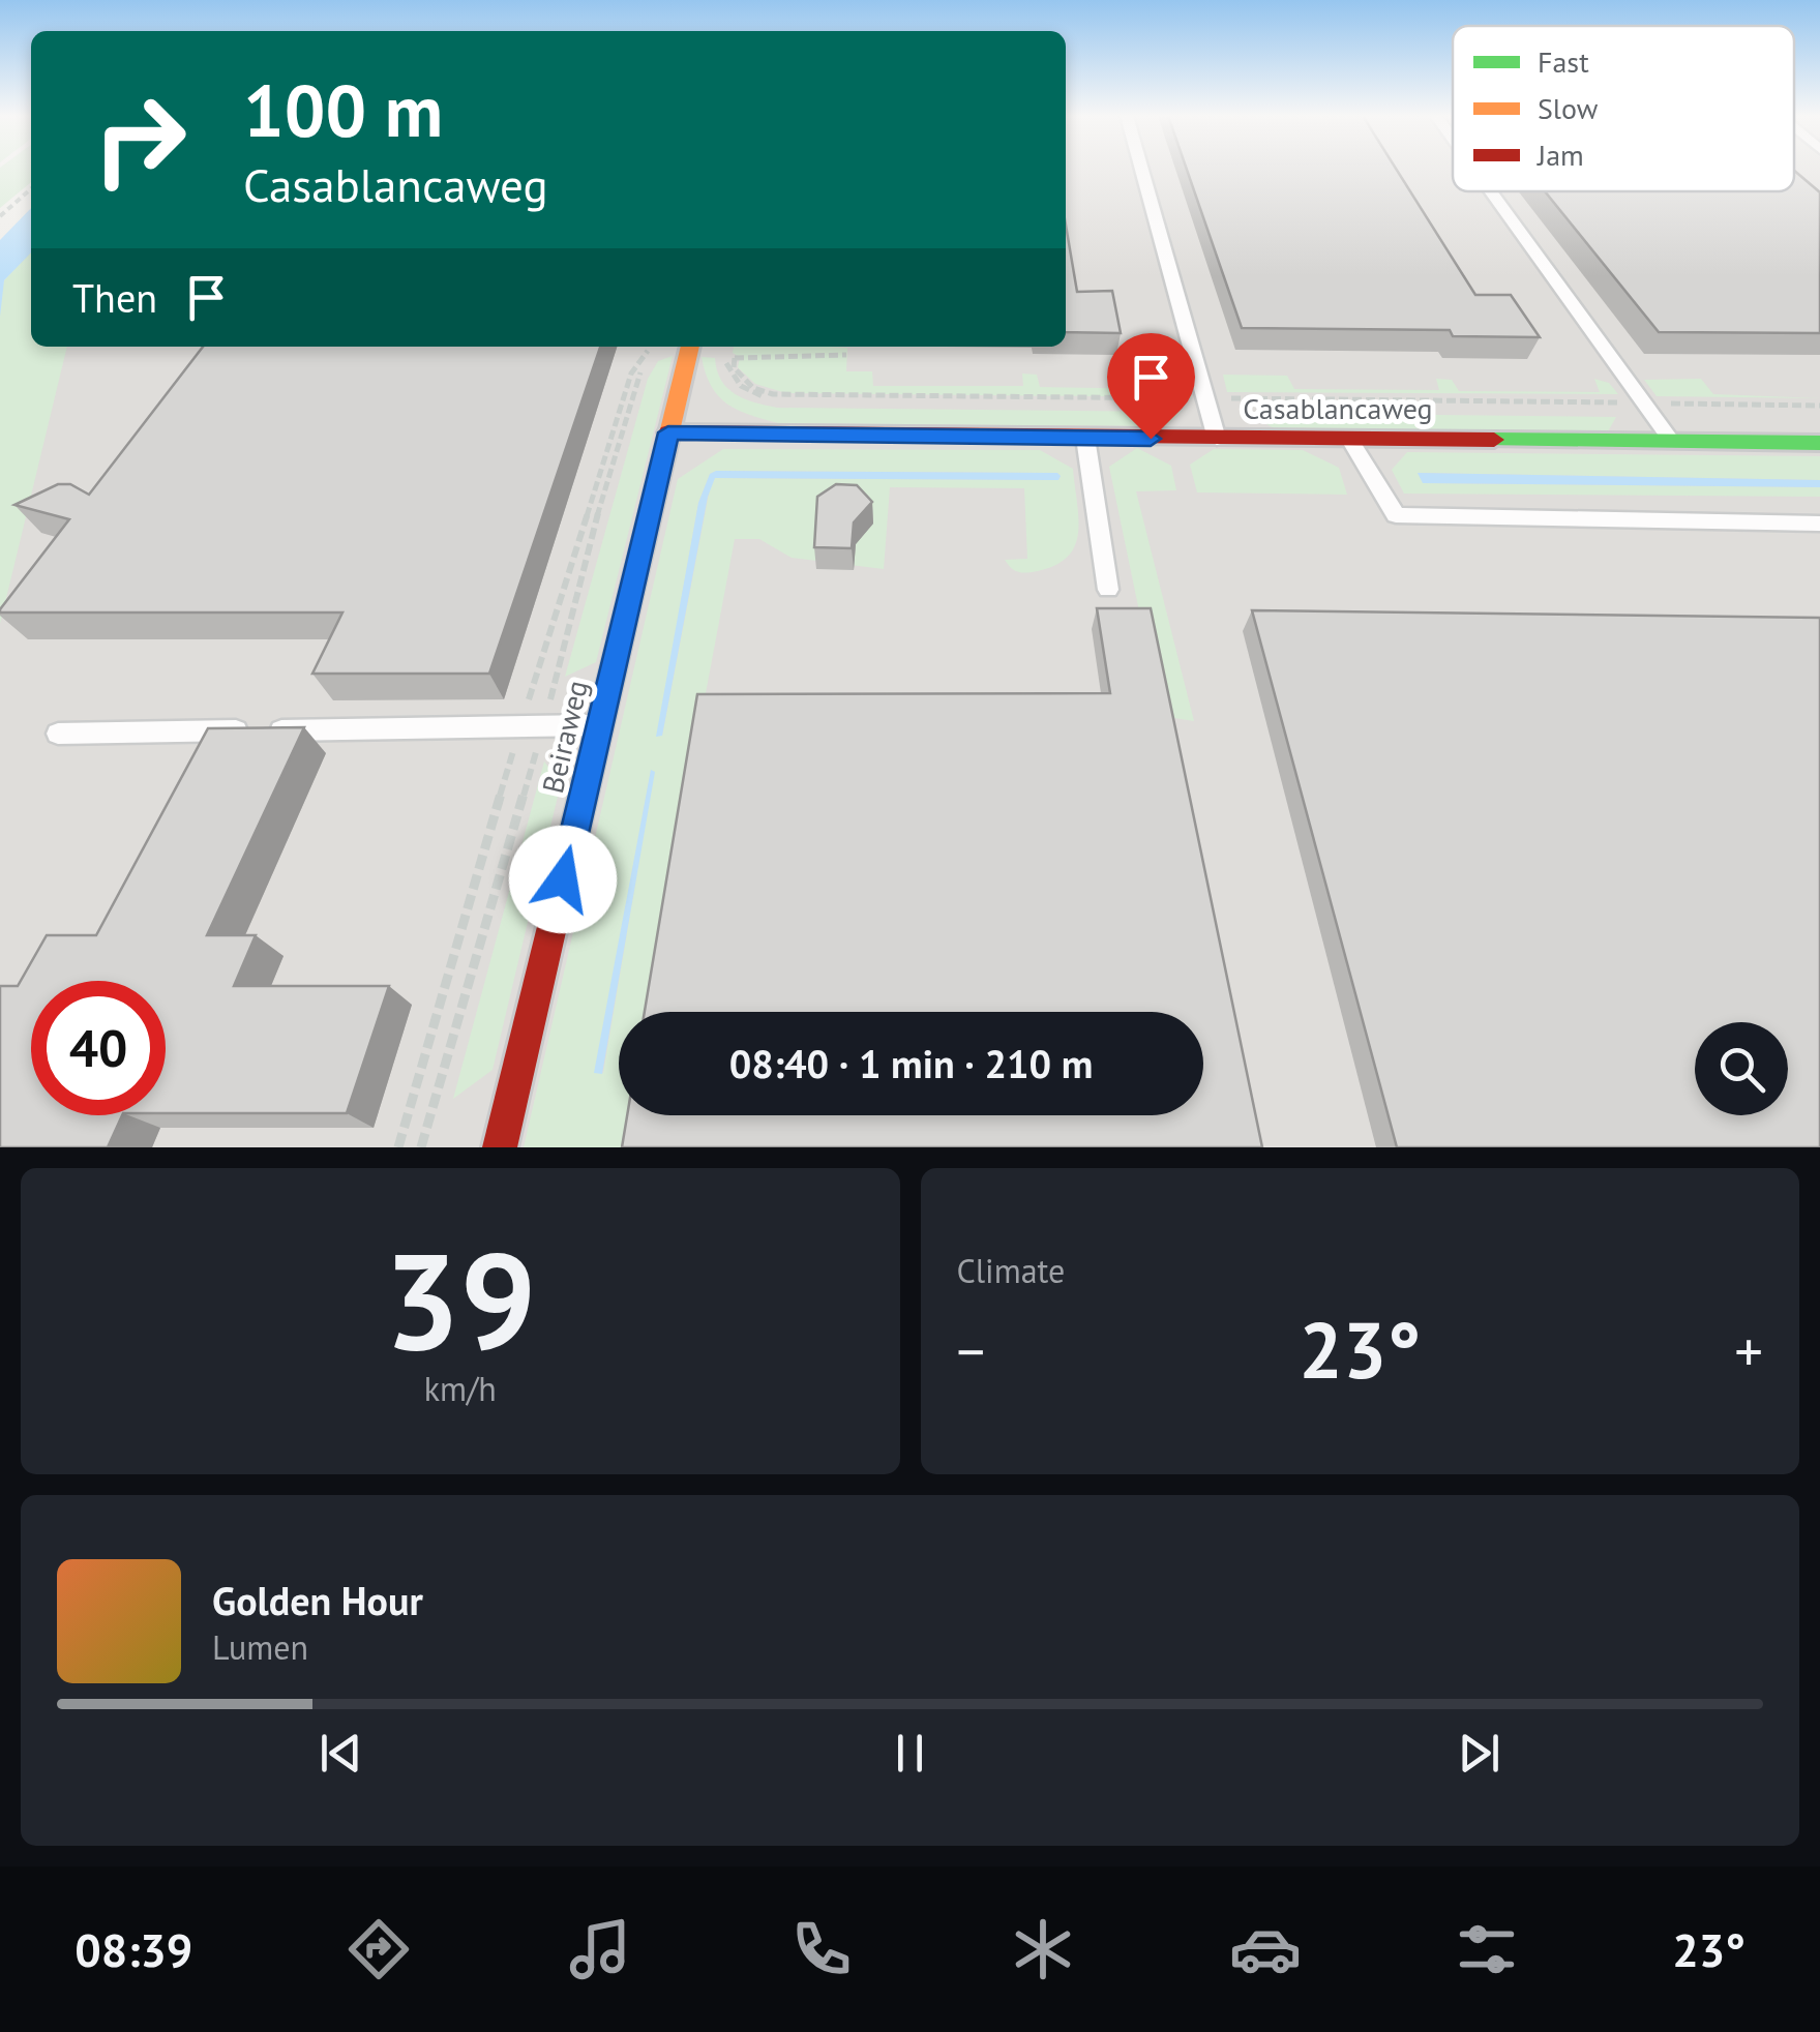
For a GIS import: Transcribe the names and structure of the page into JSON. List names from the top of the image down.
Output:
{
  "streets": {
    "street": ["Casablancaweg", "Beiraweg"]
  },
  "crossings": [
    ["Casablancaweg", "Beiraweg"]
  ],
  "legend": ["Fast", "Slow", "Jam"],
  "page": {
    "turn": ["100 m", "Casablancaweg"],
    "then": "Then",
    "limit": "40",
    "trip": "08:40 · 1 min · 210 m",
    "tile": [
      ["39", "km/h"],
      "Climate"
    ],
    "heat": ["−", "23°", "+"],
    "song": ["Golden Hour", "Lumen"],
    "tabs": ["08:39", "23°"]
  }
}
